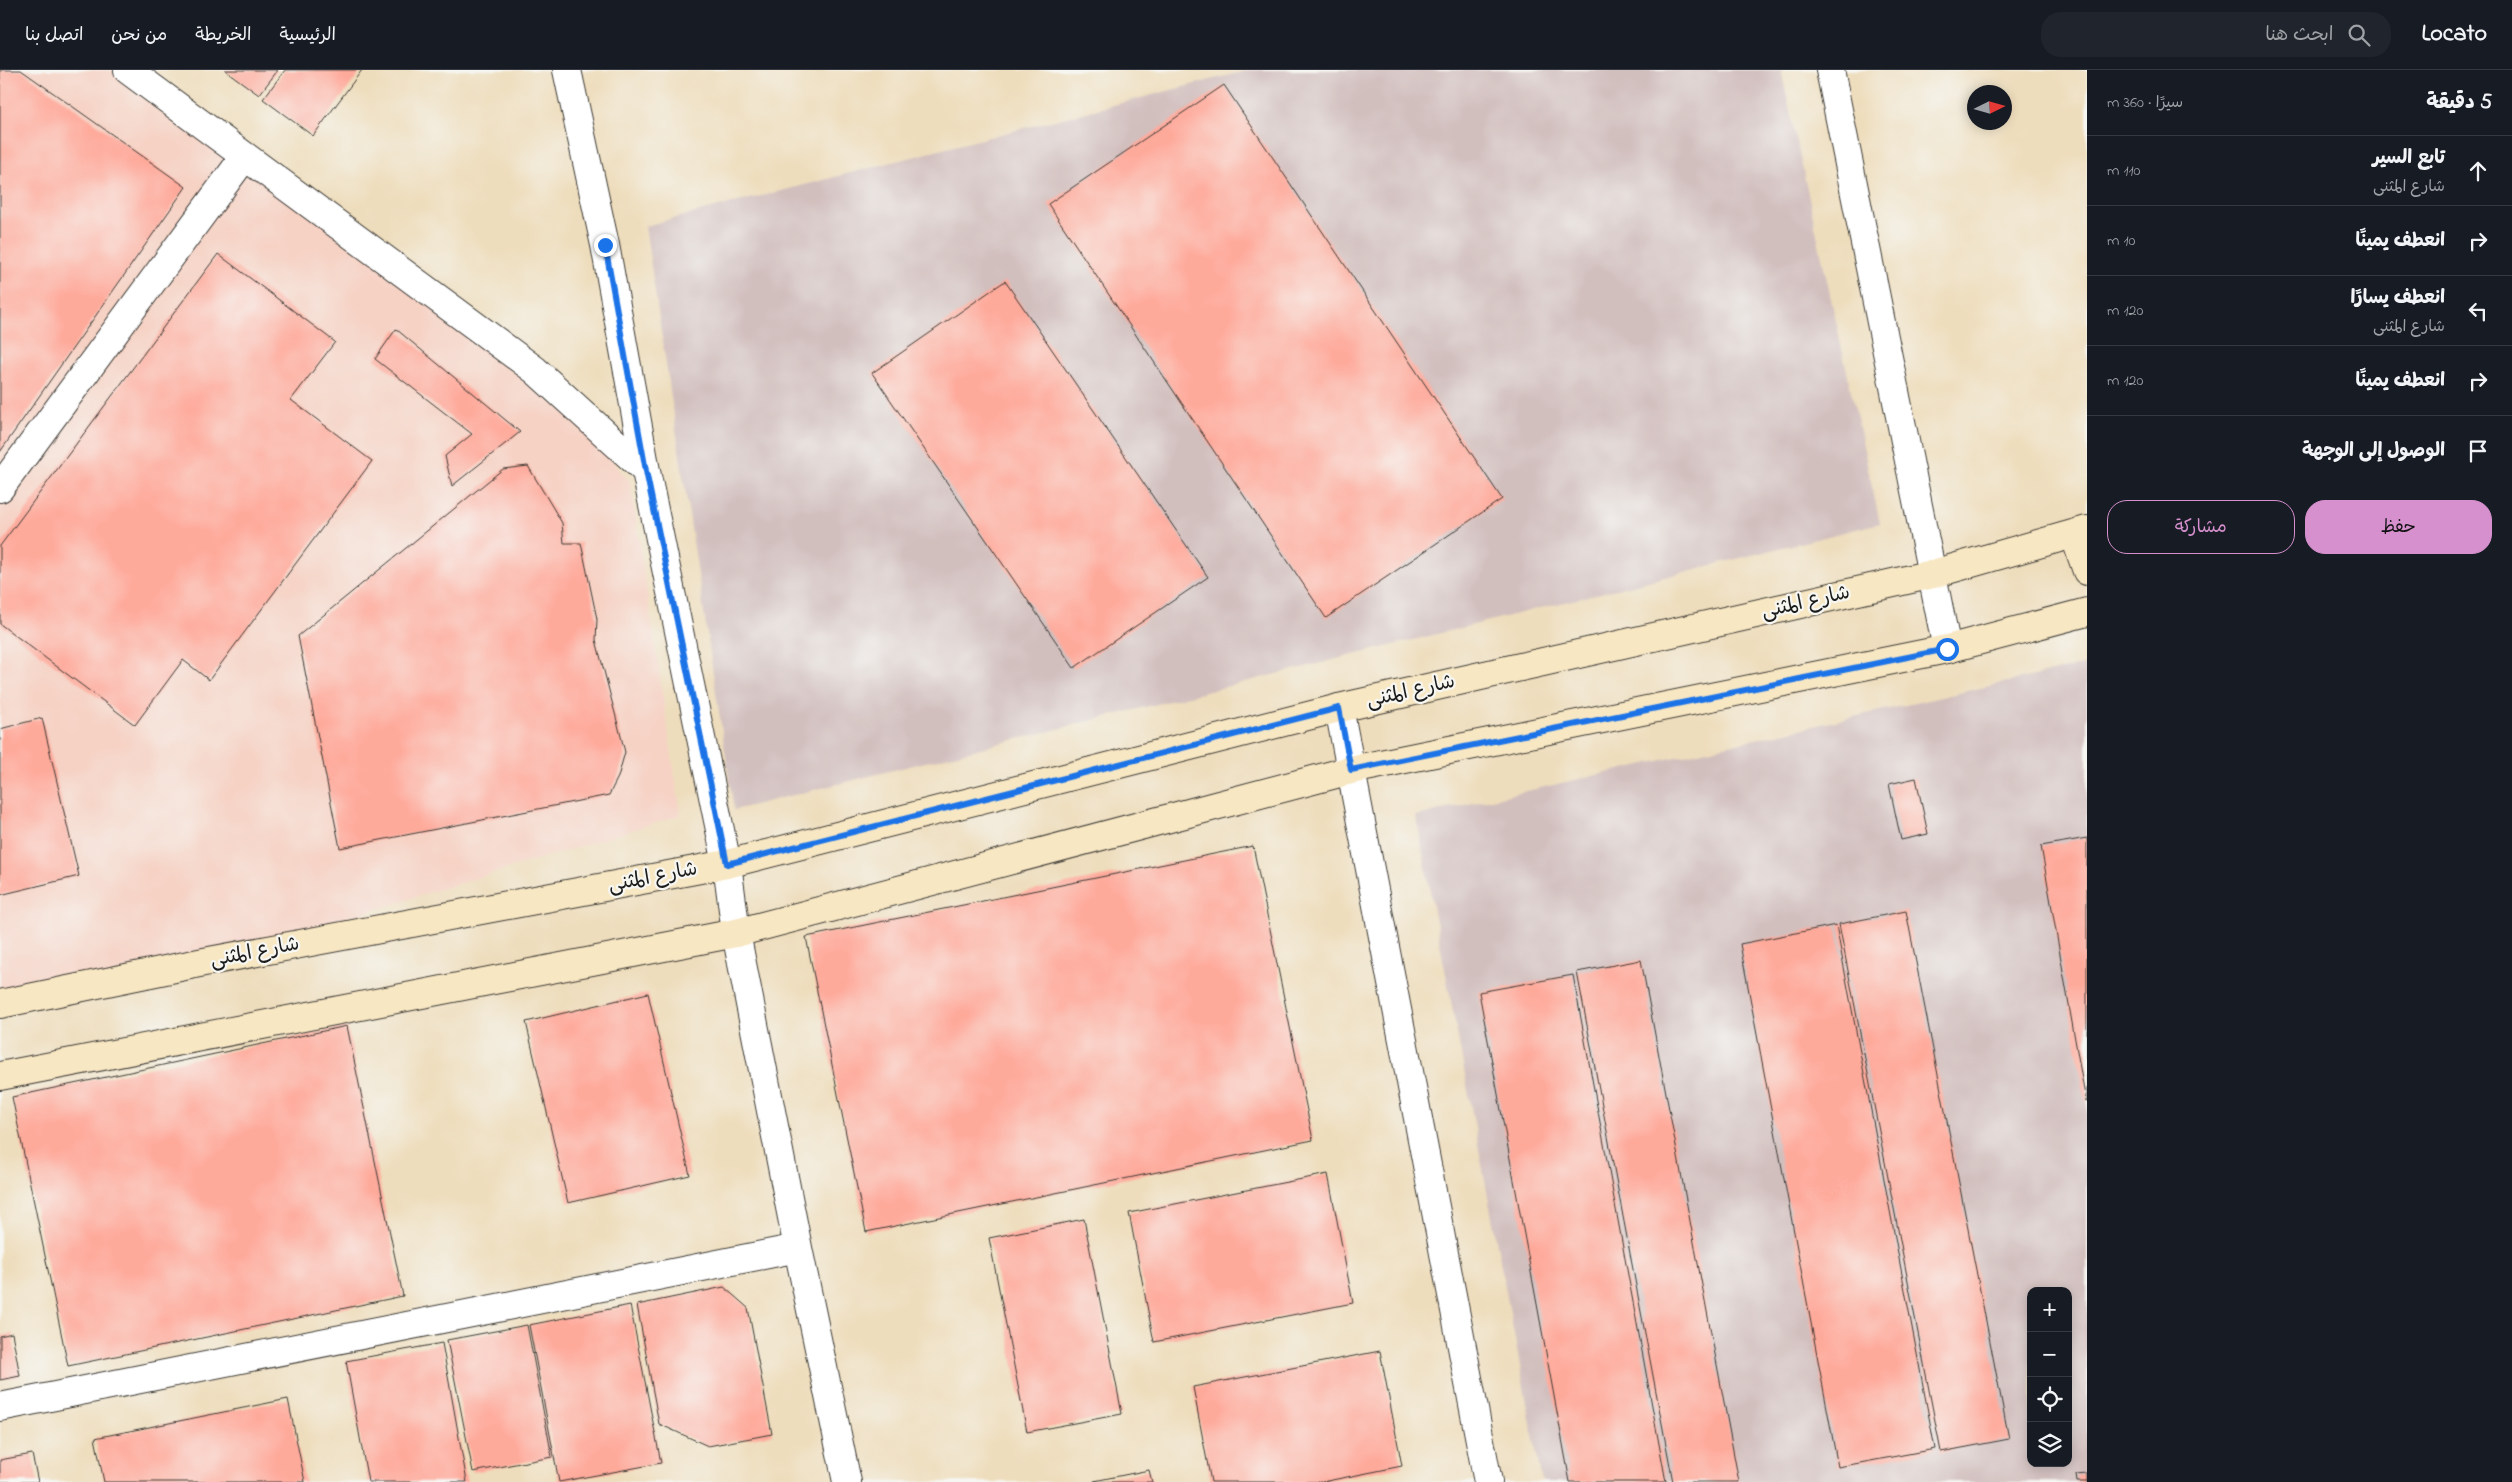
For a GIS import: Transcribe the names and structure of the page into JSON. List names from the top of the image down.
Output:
{
  "streets": {
    "street": ["شارع المثنى"]
  },
  "north": "right",
  "page": {
    "header": "Locato",
    "search": "ابحث هنا",
    "nav": [
      "الرئيسية",
      "الخريطة",
      "من نحن",
      "اتصل بنا"
    ],
    "heading": ["5 دقيقة", "سيرًا · 360 m"],
    "list": [
      ["تابع السير", "شارع المثنى", "110 m"],
      ["انعطف يمينًا", "10 m"],
      ["انعطف يسارًا", "شارع المثنى", "120 m"],
      ["انعطف يمينًا", "120 m"],
      "الوصول إلى الوجهة"
    ],
    "buttons": ["حفظ", "مشاركة"],
    "map_buttons": ["+", "−"]
  }
}
